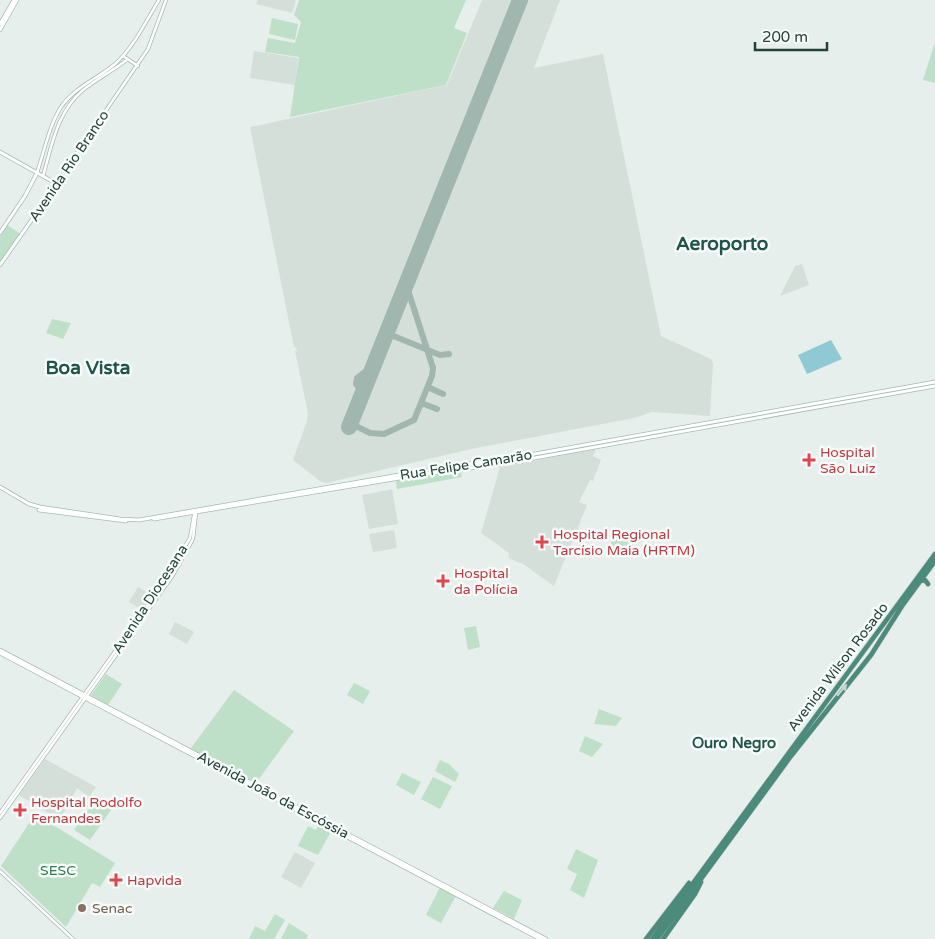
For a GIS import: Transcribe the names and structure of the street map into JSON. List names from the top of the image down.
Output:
{
  "streets": {
    "highway": ["Avenida Wilson Rosado"],
    "main road": ["Avenida Rio Branco", "Rua Felipe Camarão", "Avenida João da Escóssia"],
    "street": ["Avenida Diocesana"]
  },
  "crossings": [
    ["Rua Felipe Camarão", "Avenida Diocesana"],
    ["Avenida Diocesana", "Avenida João da Escóssia"]
  ],
  "districts": ["Aeroporto", "Boa Vista", "Ouro Negro"],
  "parks": ["SESC"],
  "places": {
    "health": [
      "Hospital São Luiz",
      "Hospital Regional Tarcísio Maia (HRTM)",
      "Hospital da Polícia",
      "Hospital Rodolfo Fernandes",
      "Hapvida"
    ],
    "other": ["Senac"]
  },
  "scale_bar": "200 m"
}
